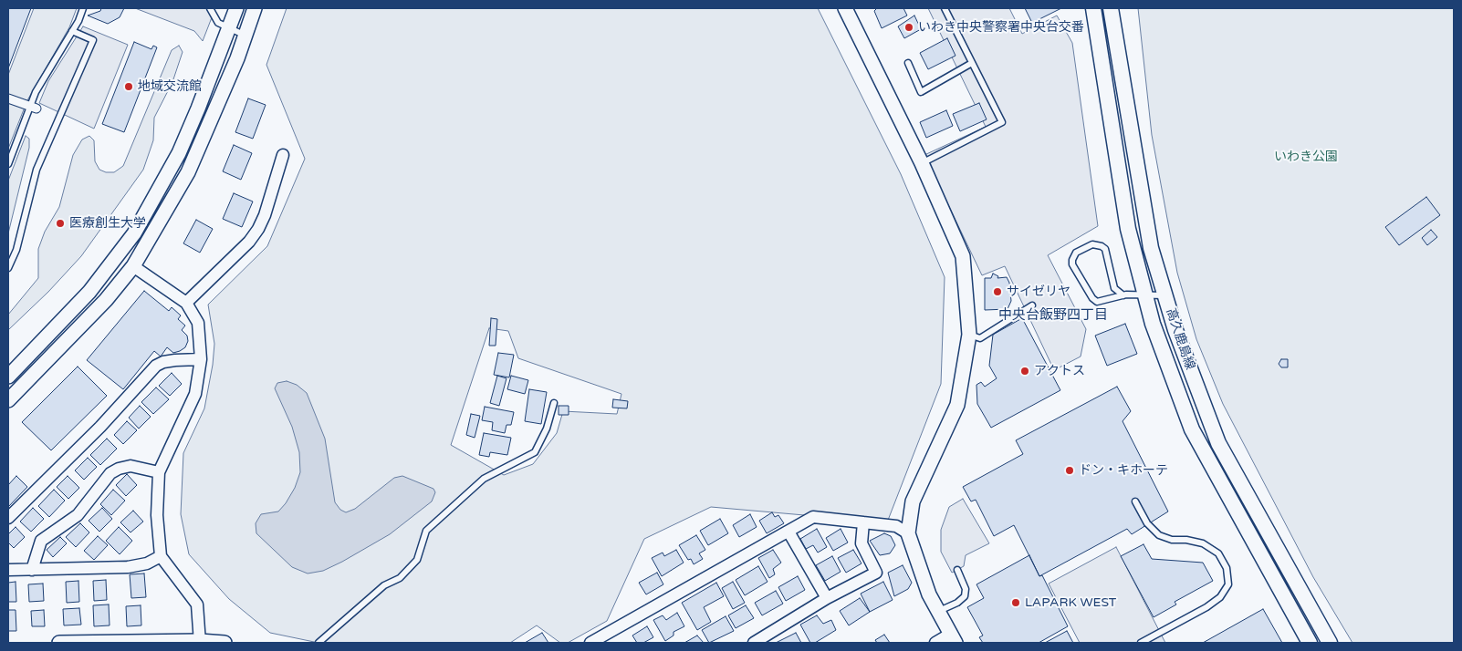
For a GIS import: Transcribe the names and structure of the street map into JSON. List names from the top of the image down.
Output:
{
  "streets": {
    "main road": ["高久鹿島線"]
  },
  "districts": ["中央台飯野四丁目"],
  "parks": ["いわき公園"],
  "places": [
    "いわき中央警察署中央台交番",
    "地域交流館",
    "医療創生大学",
    "サイゼリヤ",
    "アクトス",
    "ドン・キホーテ",
    "LAPARK WEST"
  ]
}
